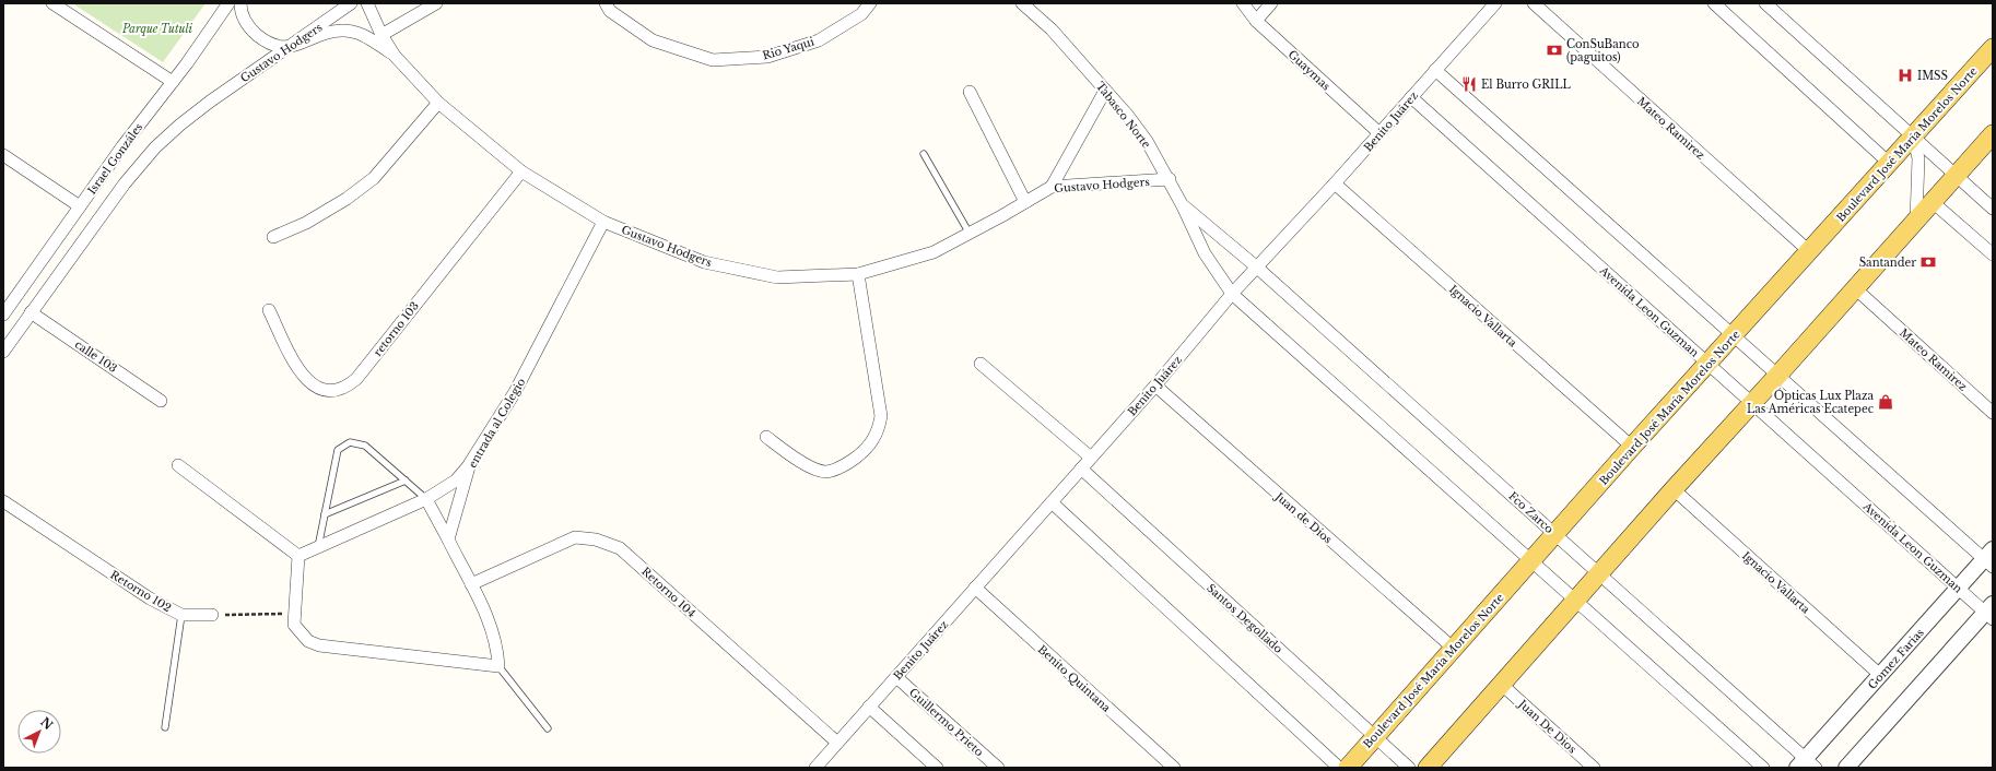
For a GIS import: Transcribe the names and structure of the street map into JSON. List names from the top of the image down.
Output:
{
  "streets": {
    "main road": ["Boulevard José María Morelos Norte"],
    "street": [
      "Rio Yaqui",
      "Gustavo Hodgers",
      "Guaymas",
      "Tabasco Norte",
      "Benito Juárez",
      "Mateo Ramirez",
      "Israel Gonzáles",
      "Avenida Leon Guzman",
      "Ignacio Vallarta",
      "retorno 103",
      "calle 103",
      "entrada al Colegio",
      "Fco Zarco",
      "Juan de Dios",
      "Retorno 102",
      "Retorno 104",
      "Santos Degollado",
      "Gomez Farias",
      "Benito Quintana",
      "Guillermo Prieto",
      "Juan De Dios"
    ]
  },
  "crossings": [
    ["Gustavo Hodgers", "Tabasco Norte"],
    ["Gustavo Hodgers", "retorno 103"],
    ["Gustavo Hodgers", "calle 103"],
    ["Gustavo Hodgers", "entrada al Colegio"],
    ["Guaymas", "Benito Juárez"],
    ["Tabasco Norte", "Benito Juárez"],
    ["Tabasco Norte", "Fco Zarco"],
    ["Benito Juárez", "Avenida Leon Guzman"],
    ["Benito Juárez", "Ignacio Vallarta"],
    ["Benito Juárez", "Fco Zarco"],
    ["Benito Juárez", "Juan de Dios"],
    ["Benito Juárez", "Retorno 104"],
    ["Benito Juárez", "Santos Degollado"],
    ["Benito Juárez", "Benito Quintana"],
    ["Benito Juárez", "Guillermo Prieto"],
    ["Mateo Ramirez", "Boulevard José María Morelos Norte"],
    ["Boulevard José María Morelos Norte", "Avenida Leon Guzman"],
    ["Boulevard José María Morelos Norte", "Ignacio Vallarta"],
    ["Boulevard José María Morelos Norte", "Fco Zarco"],
    ["Boulevard José María Morelos Norte", "Juan de Dios"],
    ["Boulevard José María Morelos Norte", "Santos Degollado"],
    ["Avenida Leon Guzman", "Gomez Farias"],
    ["Ignacio Vallarta", "Gomez Farias"],
    ["Fco Zarco", "Gomez Farias"]
  ],
  "parks": ["Parque Tutuli"],
  "places": {
    "bank": ["ConSuBanco (paguitos)", "Santander"],
    "hospital": ["IMSS"],
    "restaurant": ["El Burro GRILL"],
    "shop": ["Ópticas Lux Plaza Las Américas Ecatepec"]
  },
  "north": "top right"
}
